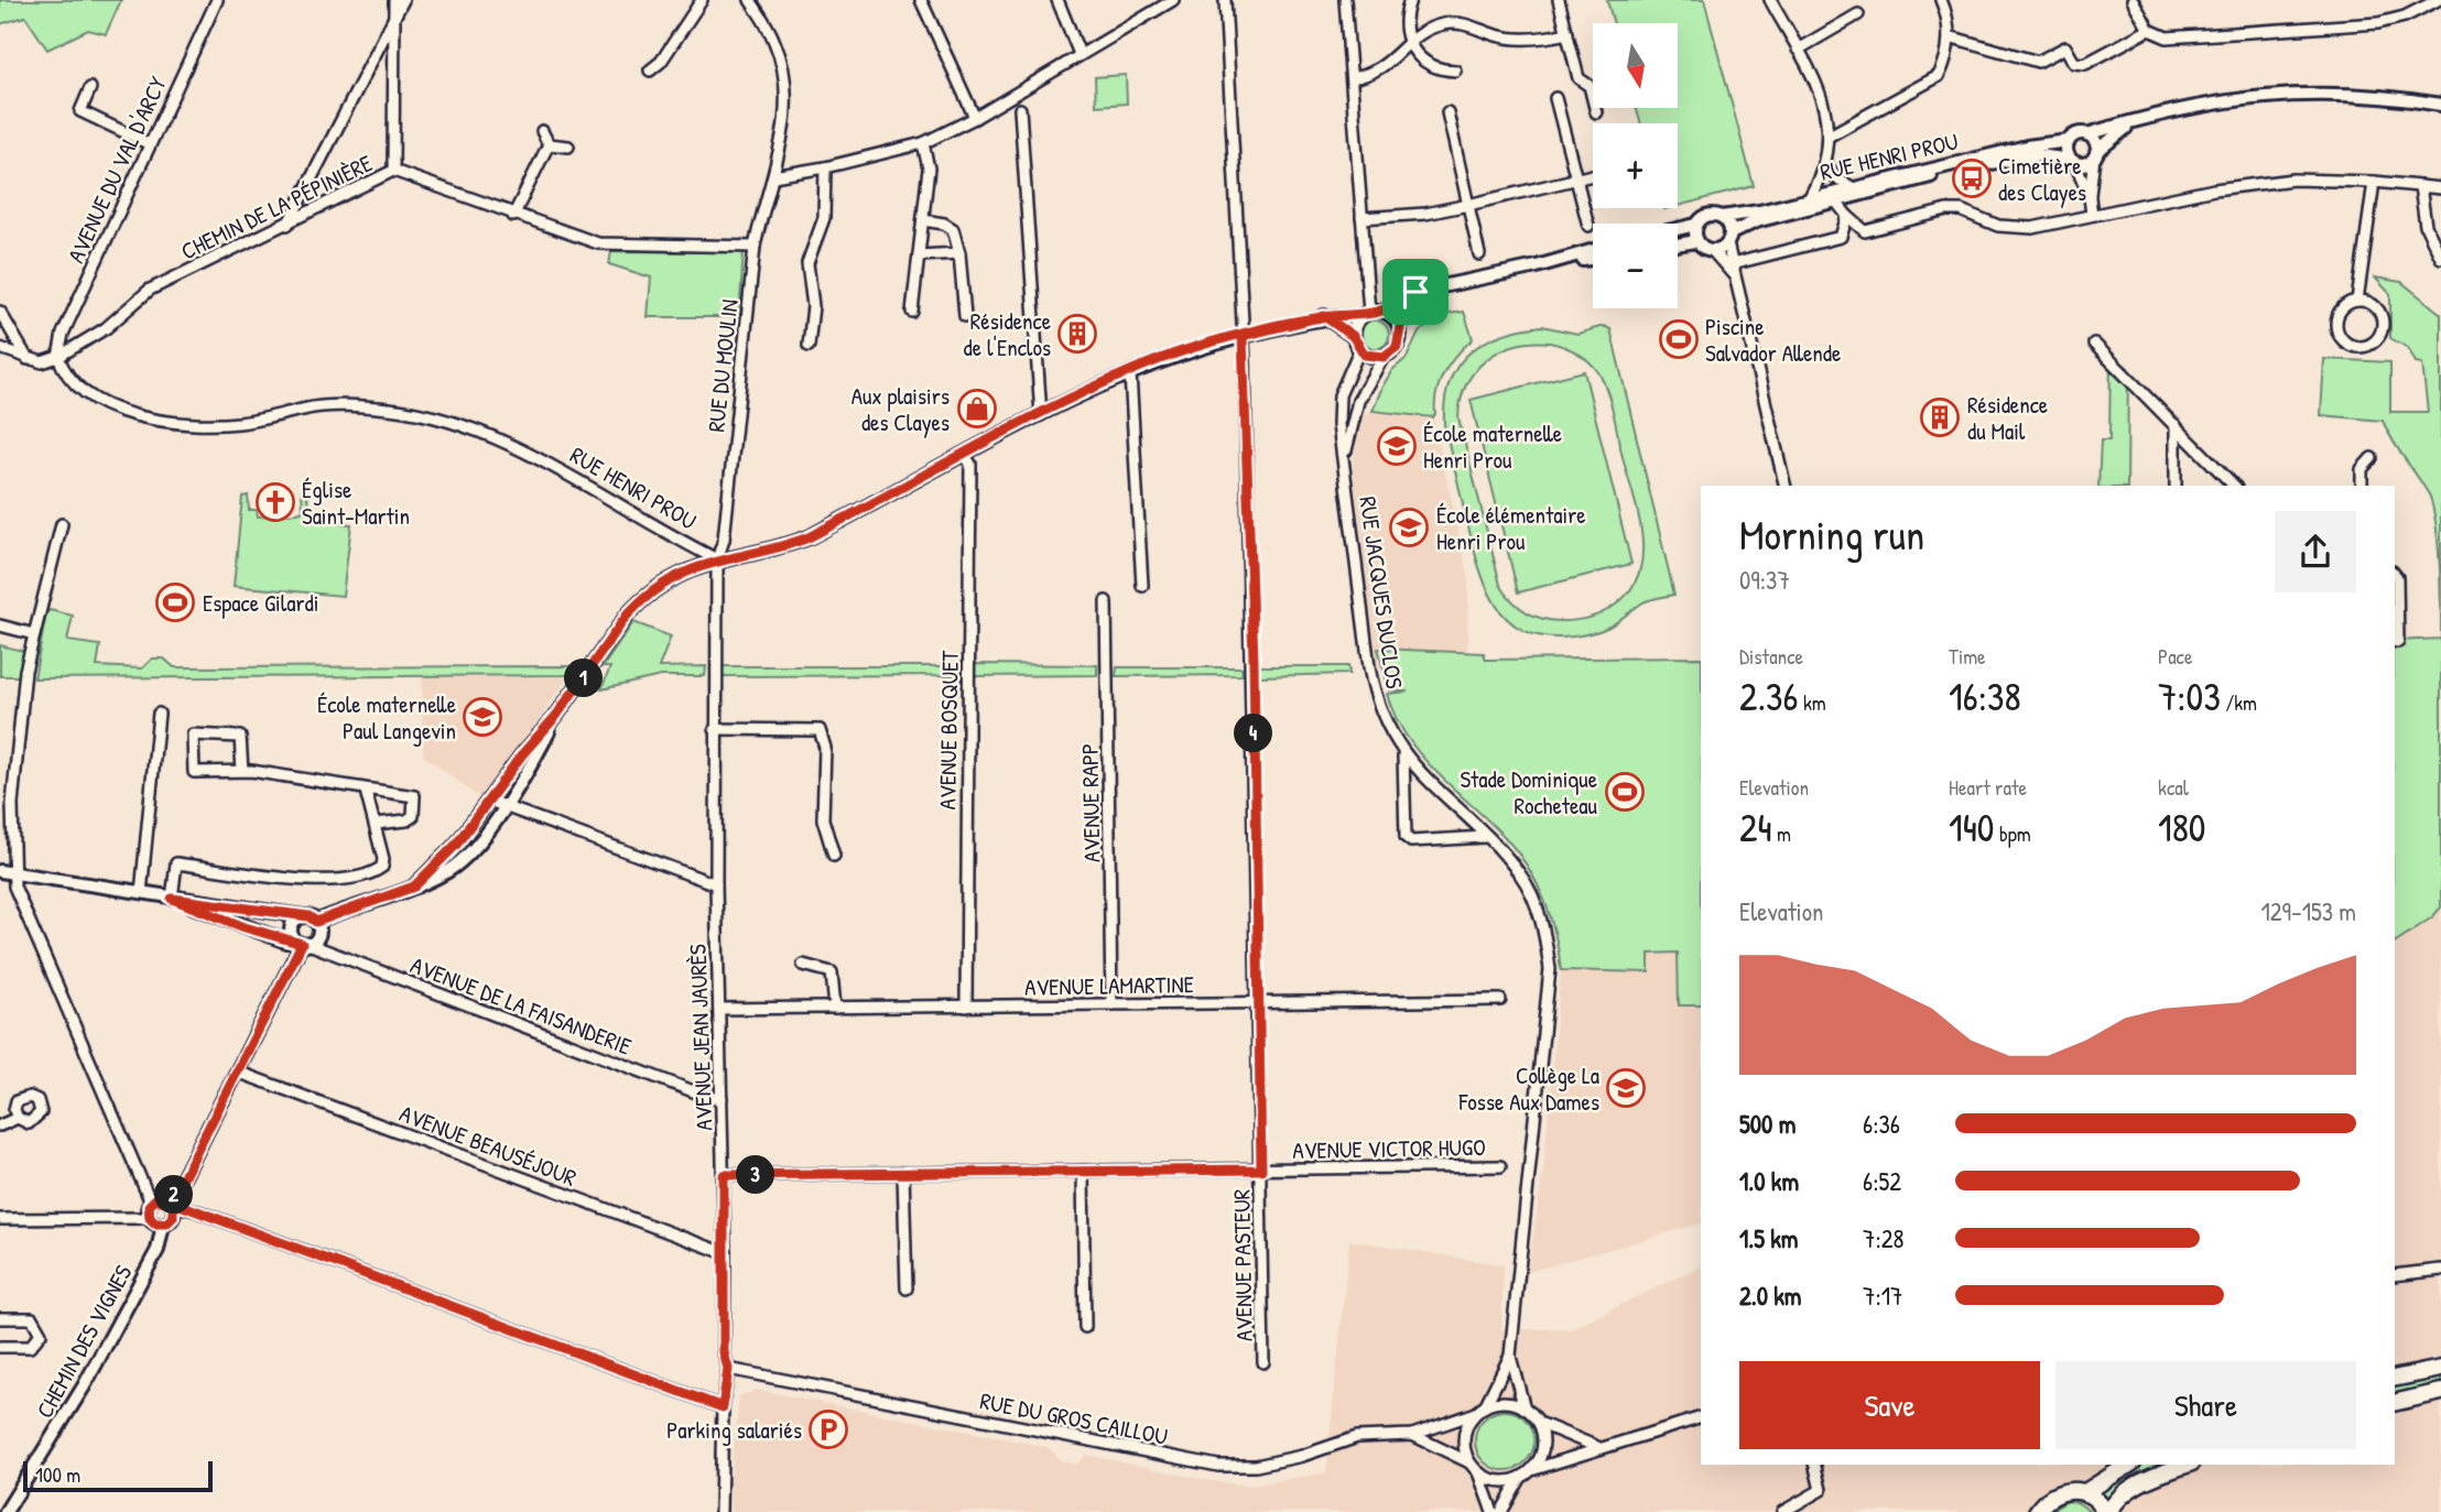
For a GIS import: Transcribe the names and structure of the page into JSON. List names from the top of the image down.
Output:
{
  "streets": {
    "street": [
      "RUE HENRI PROU",
      "AVENUE DU VAL D'ARCY",
      "CHEMIN DE LA PÉPINIÈRE",
      "RUE DU MOULIN",
      "RUE JACQUES DUCLOS",
      "AVENUE BOSQUET",
      "AVENUE RAPP",
      "AVENUE LAMARTINE",
      "AVENUE DE LA FAISANDERIE",
      "AVENUE JEAN JAURÈS",
      "AVENUE BEAUSÉJOUR",
      "AVENUE VICTOR HUGO",
      "AVENUE PASTEUR",
      "CHEMIN DES VIGNES",
      "RUE DU GROS CAILLOU"
    ]
  },
  "crossings": [
    ["RUE HENRI PROU", "AVENUE DU VAL D'ARCY"],
    ["RUE HENRI PROU", "CHEMIN DE LA PÉPINIÈRE"],
    ["RUE HENRI PROU", "RUE DU MOULIN"],
    ["RUE HENRI PROU", "AVENUE JEAN JAURÈS"],
    ["AVENUE DU VAL D'ARCY", "CHEMIN DE LA PÉPINIÈRE"],
    ["CHEMIN DE LA PÉPINIÈRE", "RUE DU MOULIN"],
    ["RUE DU MOULIN", "AVENUE JEAN JAURÈS"],
    ["RUE JACQUES DUCLOS", "RUE DU GROS CAILLOU"],
    ["AVENUE BOSQUET", "AVENUE LAMARTINE"],
    ["AVENUE RAPP", "AVENUE LAMARTINE"],
    ["AVENUE LAMARTINE", "AVENUE JEAN JAURÈS"],
    ["AVENUE LAMARTINE", "AVENUE PASTEUR"],
    ["AVENUE DE LA FAISANDERIE", "AVENUE JEAN JAURÈS"],
    ["AVENUE JEAN JAURÈS", "AVENUE BEAUSÉJOUR"],
    ["AVENUE JEAN JAURÈS", "AVENUE VICTOR HUGO"],
    ["AVENUE JEAN JAURÈS", "RUE DU GROS CAILLOU"],
    ["AVENUE VICTOR HUGO", "AVENUE PASTEUR"]
  ],
  "places": {
    "bus stop": ["Cimetière des Clayes"],
    "building": ["Résidence de l'Enclos", "Résidence du Mail"],
    "sports": ["Piscine Salvador Allende", "Espace Gilardi", "Stade Dominique Rocheteau"],
    "shop": ["Aux plaisirs des Clayes"],
    "school or university": [
      "École maternelle Henri Prou",
      "École élémentaire Henri Prou",
      "École maternelle Paul Langevin",
      "Collège La Fosse Aux Dames"
    ],
    "church": ["Église Saint-Martin"],
    "parking": ["Parking salariés"]
  },
  "scale_bar": "100 m",
  "north": "bottom",
  "page": {
    "map_buttons": ["+", "−"],
    "heading": ["Morning run", "09:37"],
    "stats": [
      ["Distance", "2.36 km"],
      ["Time", "16:38"],
      ["Pace", "7:03 /km"],
      ["Elevation", "24 m"],
      ["Heart rate", "140 bpm"],
      ["kcal", "180"]
    ],
    "pins": [
      "1",
      "4",
      "3",
      "2"
    ],
    "chart": ["Elevation", "129–153 m"],
    "list": [
      {
        "name": "500 m",
        "note": "6:36"
      },
      {
        "name": "1.0 km",
        "note": "6:52"
      },
      {
        "name": "1.5 km",
        "note": "7:28"
      },
      {
        "name": "2.0 km",
        "note": "7:17"
      }
    ],
    "buttons": ["Save", "Share"],
    "scale": "100 m"
  }
}
